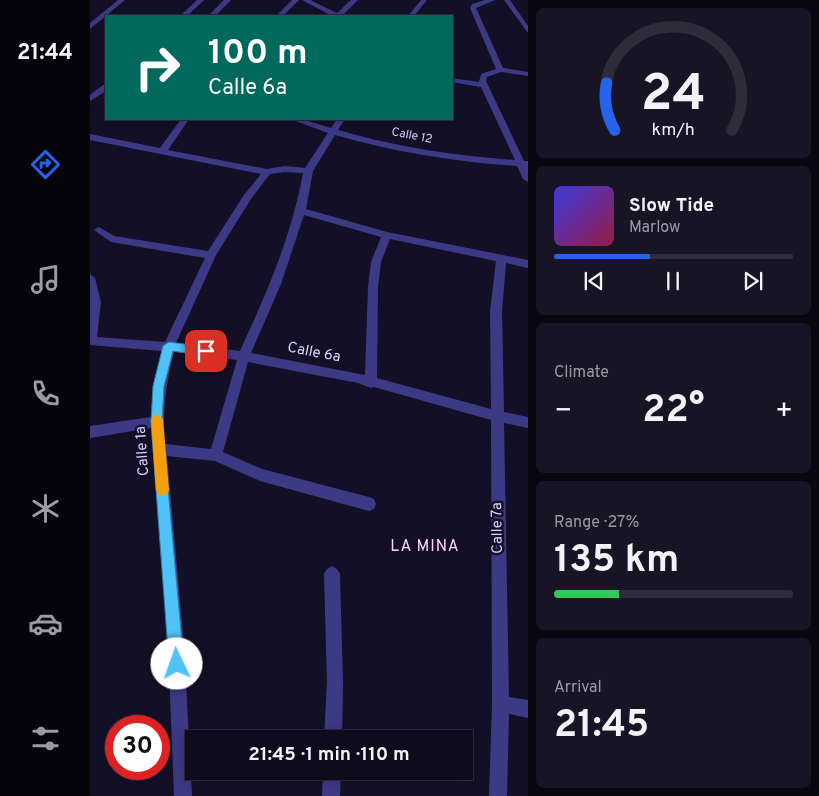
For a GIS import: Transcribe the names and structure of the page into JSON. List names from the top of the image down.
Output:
{
  "streets": {
    "street": [
      "Calle 12",
      "Calle 6a",
      "Calle 1a",
      "Calle 7a"
    ]
  },
  "crossings": [
    ["Calle 6a", "Calle 1a"],
    ["Calle 6a", "Calle 7a"]
  ],
  "districts": ["LA MINA"],
  "page": {
    "tabs": "21:44",
    "turn": ["100 m", "Calle 6a"],
    "song": ["Slow Tide", "Marlow"],
    "tile": [
      "Climate",
      ["Range · 27%", "135 km"],
      ["Arrival", "21:45"]
    ],
    "heat": ["−", "22°", "+"],
    "limit": "30",
    "trip": "21:45 · 1 min · 110 m",
    "gauge": ["24", "km/h"]
  }
}
